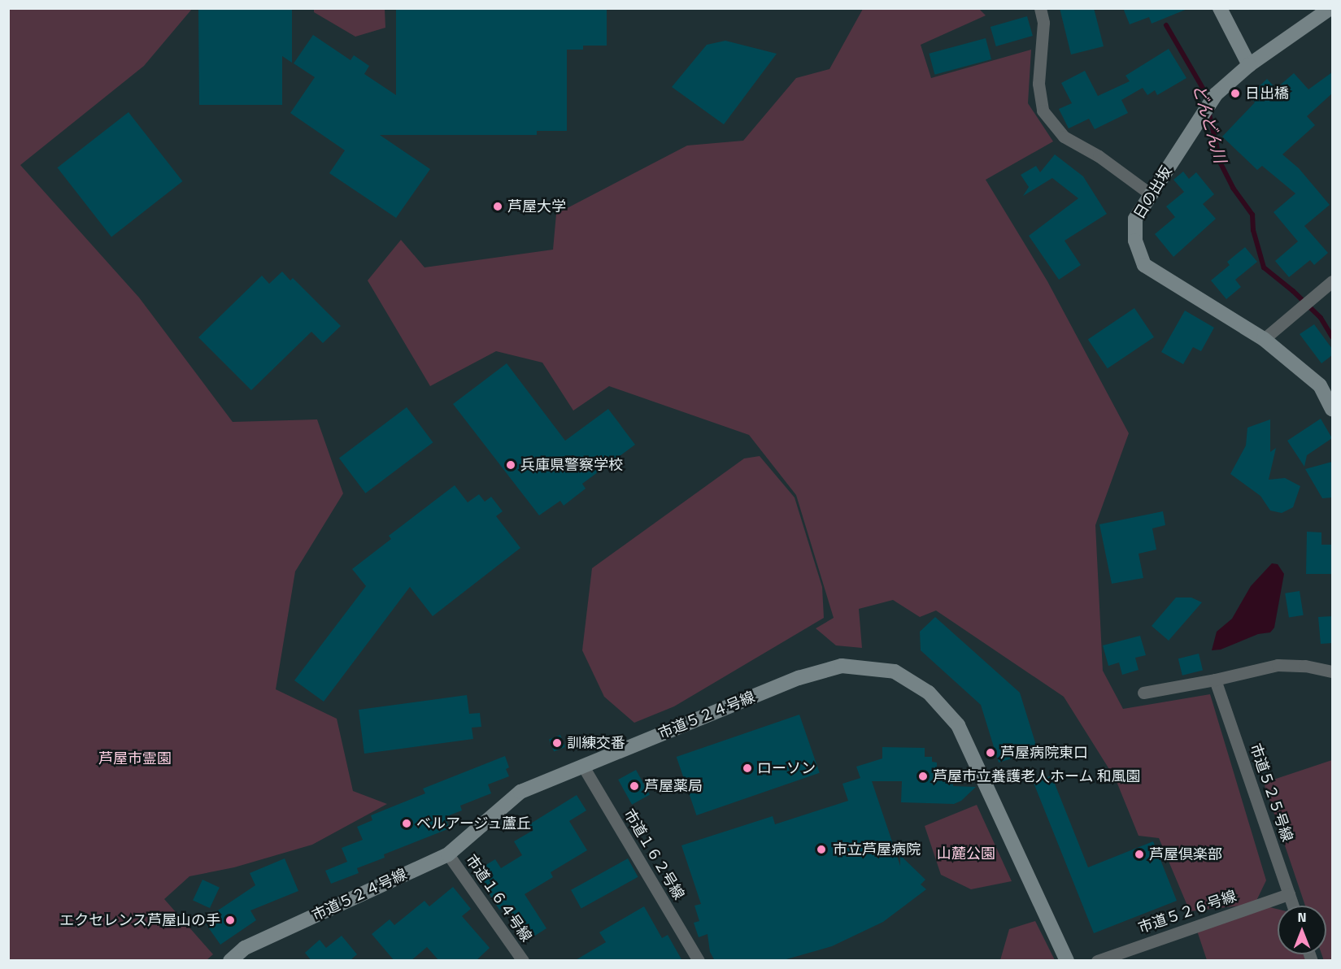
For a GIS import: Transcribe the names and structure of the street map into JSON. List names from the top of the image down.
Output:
{
  "streets": {
    "street": [
      "日の出坂",
      "市道５２４号線",
      "市道５２５号線",
      "市道１６２号線",
      "市道１６４号線",
      "市道５２６号線"
    ]
  },
  "crossings": [
    ["市道５２４号線", "市道１６２号線"],
    ["市道５２４号線", "市道１６４号線"],
    ["市道５２５号線", "市道５２６号線"]
  ],
  "water": ["どんどん川"],
  "parks": ["芦屋市霊園", "山麓公園"],
  "places": [
    "日出橋",
    "芦屋大学",
    "兵庫県警察学校",
    "訓練交番",
    "芦屋病院東口",
    "ローソン",
    "芦屋市立養護老人ホーム 和風園",
    "芦屋薬局",
    "ベルアージュ蘆丘",
    "市立芦屋病院",
    "芦屋倶楽部",
    "エクセレンス芦屋山の手"
  ],
  "north": "top"
}
